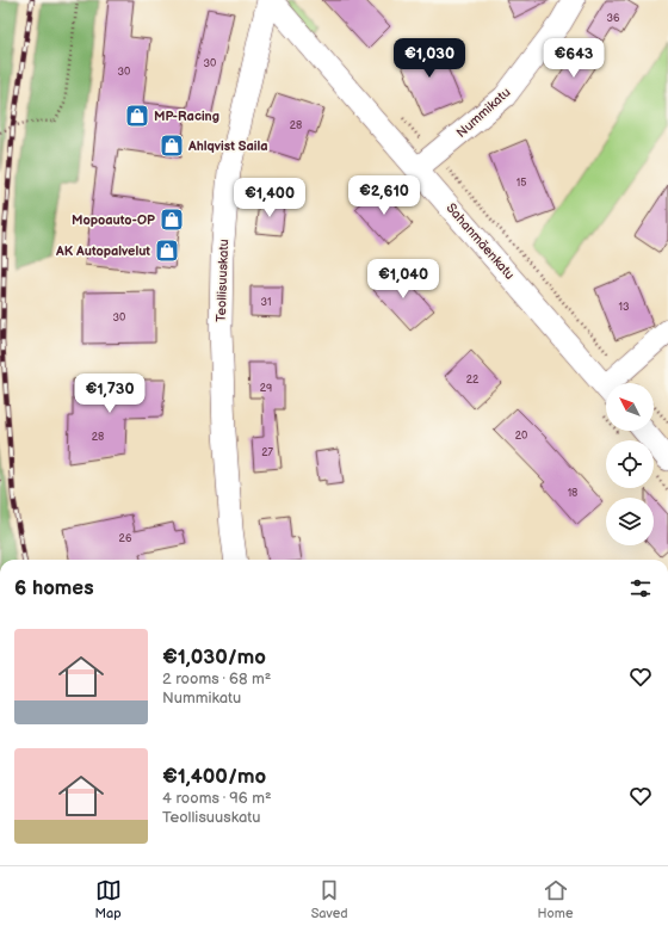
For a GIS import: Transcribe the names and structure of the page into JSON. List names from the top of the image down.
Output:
{
  "streets": {
    "street": ["Nummikatu", "Sahanmäenkatu", "Teollisuuskatu"]
  },
  "crossings": [
    ["Nummikatu", "Sahanmäenkatu"],
    ["Sahanmäenkatu", "Teollisuuskatu"]
  ],
  "places": {
    "shop": [
      "MP-Racing",
      "Ahlqvist Saila",
      "Mopoauto-OP",
      "AK Autopalvelut"
    ]
  },
  "house_numbers": [
    "36",
    "30",
    "30",
    "28",
    "15",
    "31",
    "13",
    "30",
    "22",
    "29",
    "20",
    "28",
    "27",
    "18",
    "26"
  ],
  "north": "top left",
  "page": {
    "price": [
      "€1,030",
      "€643",
      "€2,610",
      "€1,400",
      "€1,040",
      "€1,730"
    ],
    "heading": "6 homes",
    "list": [
      {
        "name": "€1,030/mo",
        "note": "2 rooms · 68 m² · Nummikatu"
      },
      {
        "name": "€1,400/mo",
        "note": "4 rooms · 96 m² · Teollisuuskatu"
      }
    ],
    "tabs": ["Map", "Saved", "Home"]
  }
}
